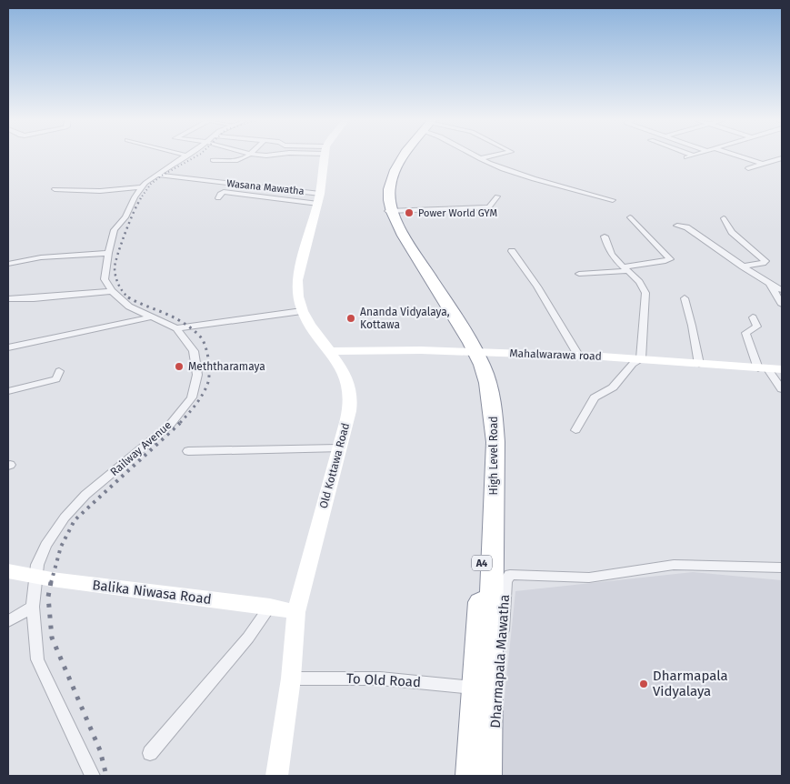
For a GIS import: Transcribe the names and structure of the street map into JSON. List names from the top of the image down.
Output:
{
  "streets": {
    "highway": ["High Level Road", "A4"],
    "street": [
      "Wasana Mawatha",
      "Mahalwarawa road",
      "Railway Avenue",
      "Old Kottawa Road",
      "Balika Niwasa Road",
      "Dharmapala Mawatha",
      "To Old Road"
    ]
  },
  "crossings": [
    ["Wasana Mawatha", "Old Kottawa Road"],
    ["Mahalwarawa road", "High Level Road"],
    ["Mahalwarawa road", "Old Kottawa Road"],
    ["Railway Avenue", "Balika Niwasa Road"],
    ["High Level Road", "To Old Road"],
    ["Old Kottawa Road", "Balika Niwasa Road"],
    ["Old Kottawa Road", "To Old Road"]
  ],
  "places": [
    "Power World GYM",
    "Ananda Vidyalaya, Kottawa",
    "Meththaramaya",
    "Dharmapala Vidyalaya"
  ]
}
